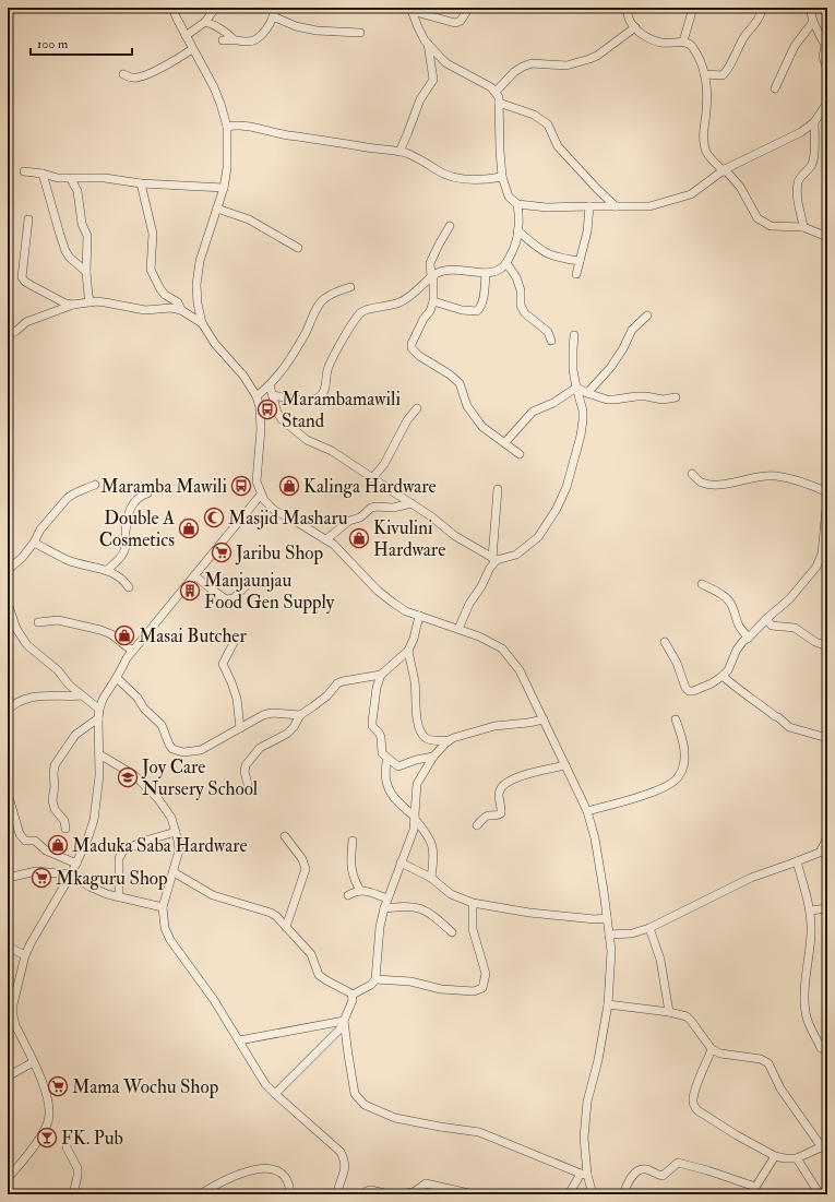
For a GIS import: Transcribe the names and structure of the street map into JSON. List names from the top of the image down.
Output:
{
  "places": {
    "bus stop": ["Marambamawili Stand", "Maramba Mawili"],
    "shop": [
      "Kalinga Hardware",
      "Double A Cosmetics",
      "Kivulini Hardware",
      "Masai Butcher",
      "Maduka Saba Hardware"
    ],
    "mosque": ["Masjid Masharu"],
    "supermarket": ["Jaribu Shop", "Mkaguru Shop", "Mama Wochu Shop"],
    "building": ["Manjaunjau Food Gen Supply"],
    "school or university": ["Joy Care Nursery School"],
    "bar": ["FK. Pub"]
  },
  "scale_bar": "100 m"
}
